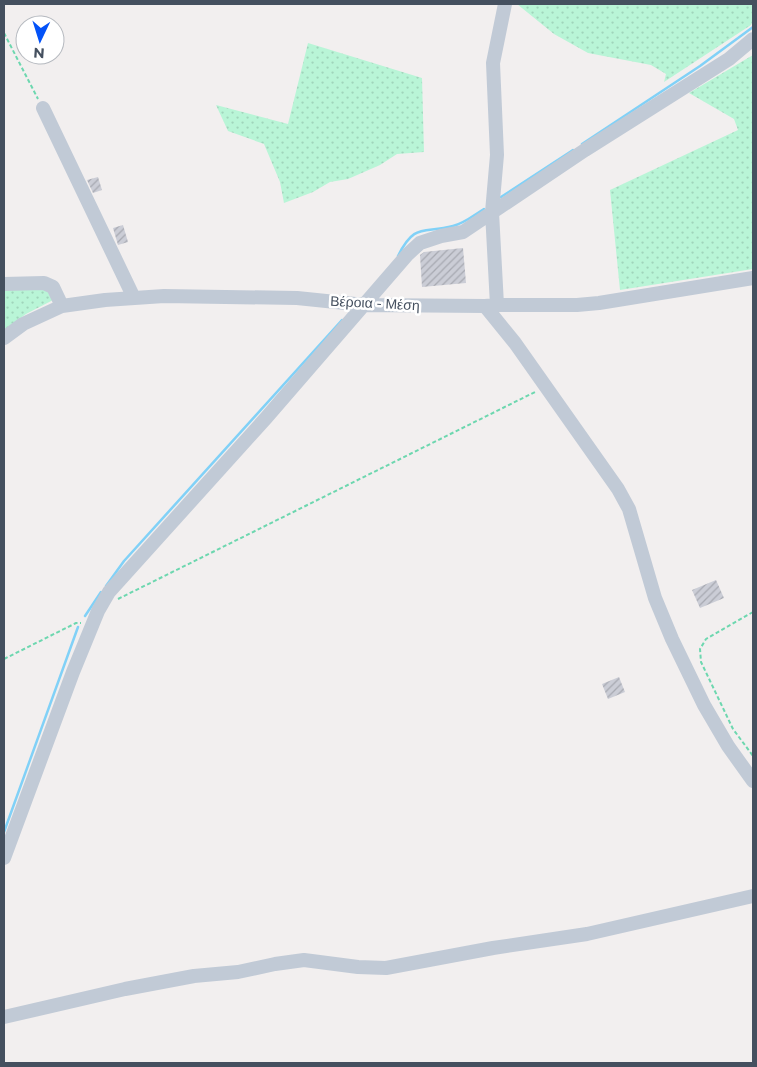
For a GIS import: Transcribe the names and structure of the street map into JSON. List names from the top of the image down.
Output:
{
  "streets": {
    "street": ["Βέροια - Μέση"]
  },
  "north": "bottom"
}
